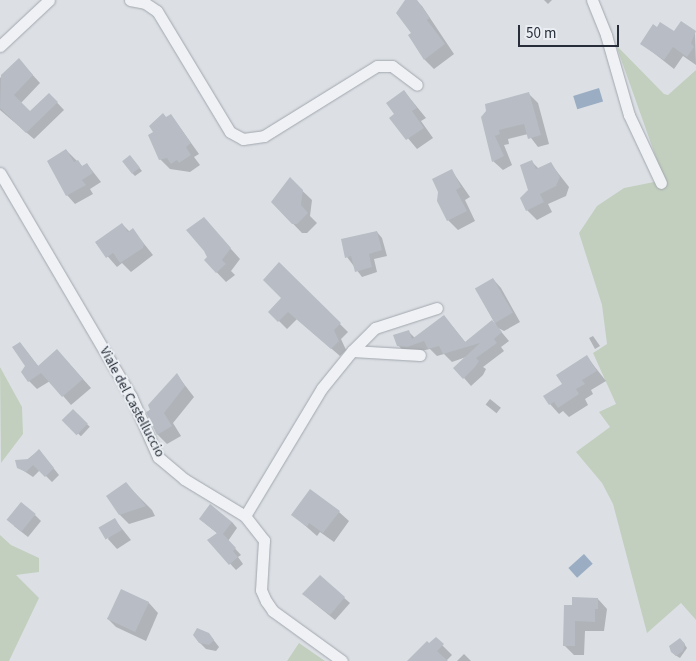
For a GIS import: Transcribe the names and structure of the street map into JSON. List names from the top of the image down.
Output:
{
  "streets": {
    "street": ["Viale del Castelluccio"]
  },
  "scale_bar": "50 m"
}
